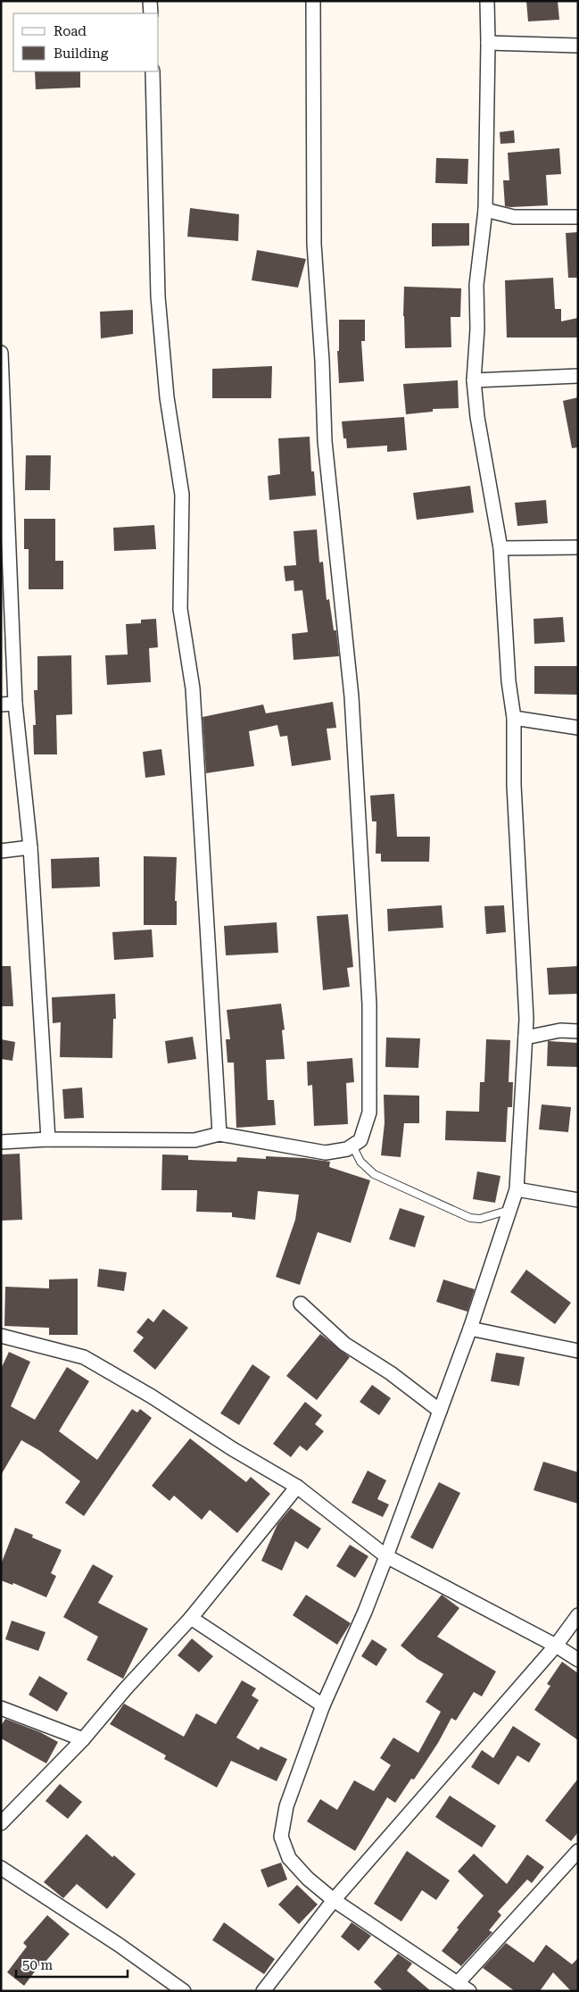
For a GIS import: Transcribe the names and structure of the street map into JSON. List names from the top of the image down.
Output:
{
  "legend": ["Road", "Building"],
  "scale_bar": "50 m"
}
